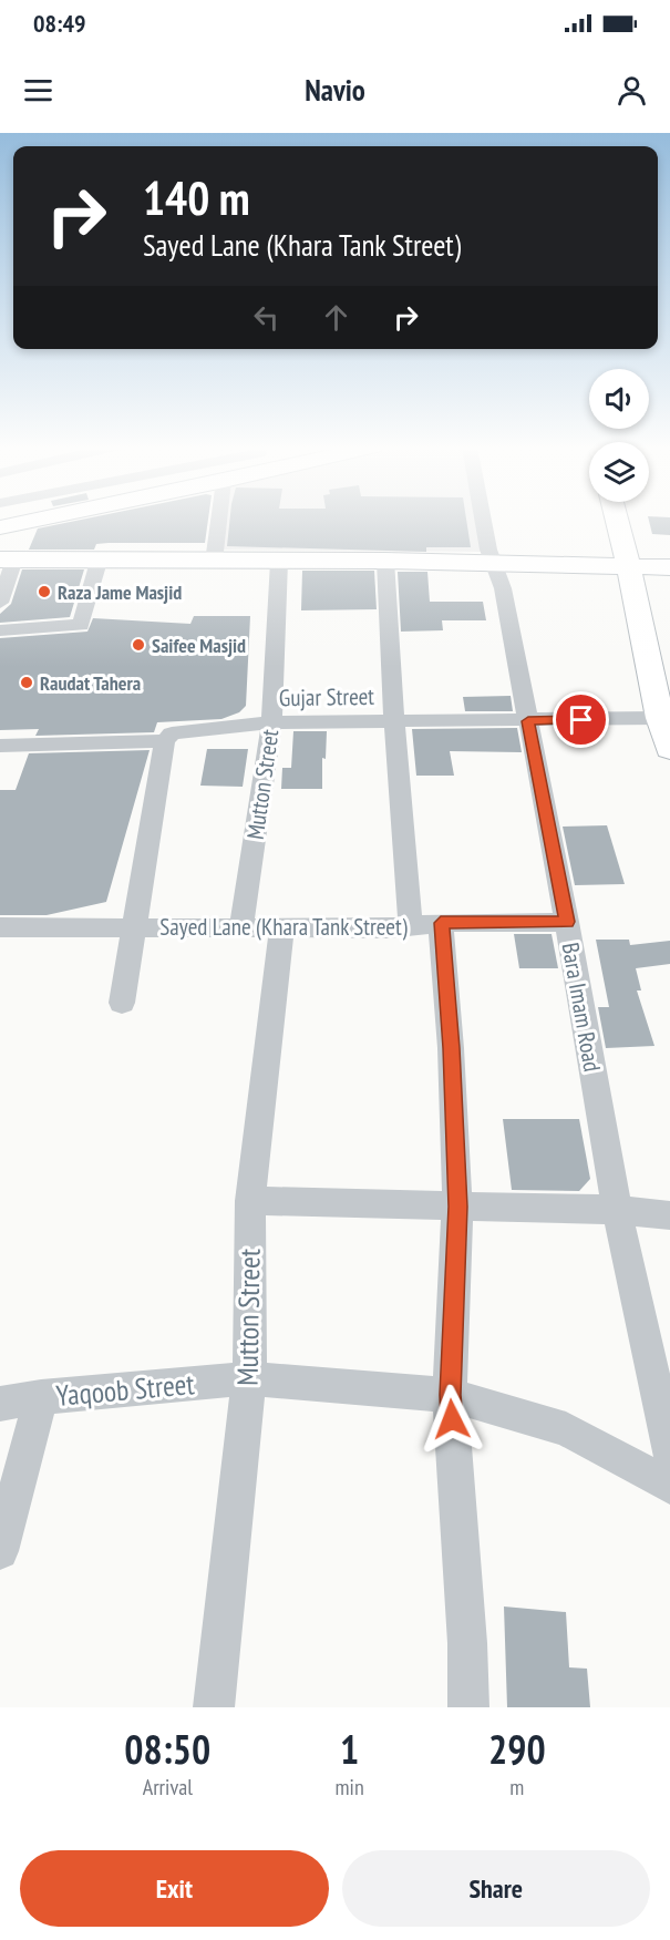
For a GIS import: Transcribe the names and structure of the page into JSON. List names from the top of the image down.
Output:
{
  "streets": {
    "street": [
      "Gujar Street",
      "Mutton Street",
      "Sayed Lane (Khara Tank Street)",
      "Bara Imam Road",
      "Yaqoob Street"
    ]
  },
  "crossings": [
    ["Gujar Street", "Mutton Street"],
    ["Gujar Street", "Bara Imam Road"],
    ["Mutton Street", "Sayed Lane (Khara Tank Street)"],
    ["Mutton Street", "Yaqoob Street"],
    ["Sayed Lane (Khara Tank Street)", "Bara Imam Road"]
  ],
  "places": ["Raza Jame Masjid", "Saifee Masjid", "Raudat Tahera"],
  "page": {
    "status": "08:49",
    "header": "Navio",
    "turn": ["140 m", "Sayed Lane (Khara Tank Street)"],
    "eta": [
      "08:50",
      "Arrival",
      "1",
      "min",
      "290",
      "m"
    ],
    "buttons": ["Exit", "Share"]
  }
}
